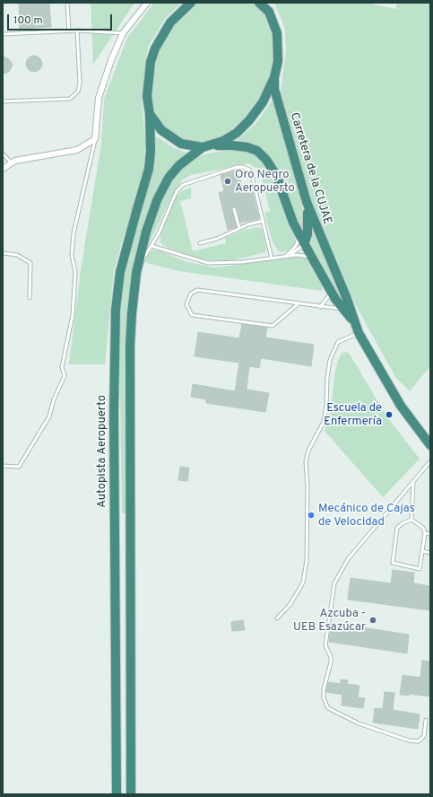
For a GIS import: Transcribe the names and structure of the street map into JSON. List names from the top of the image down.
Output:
{
  "streets": {
    "highway": ["Carretera de la CUJAE", "Autopista Aeropuerto"]
  },
  "crossings": [
    ["Carretera de la CUJAE", "Autopista Aeropuerto"]
  ],
  "places": [
    "Oro Negro Aeropuerto",
    "Escuela de Enfermería",
    "Mecánico de Cajas de Velocidad",
    "Azcuba - UEB Esazúcar"
  ],
  "scale_bar": "100 m"
}
